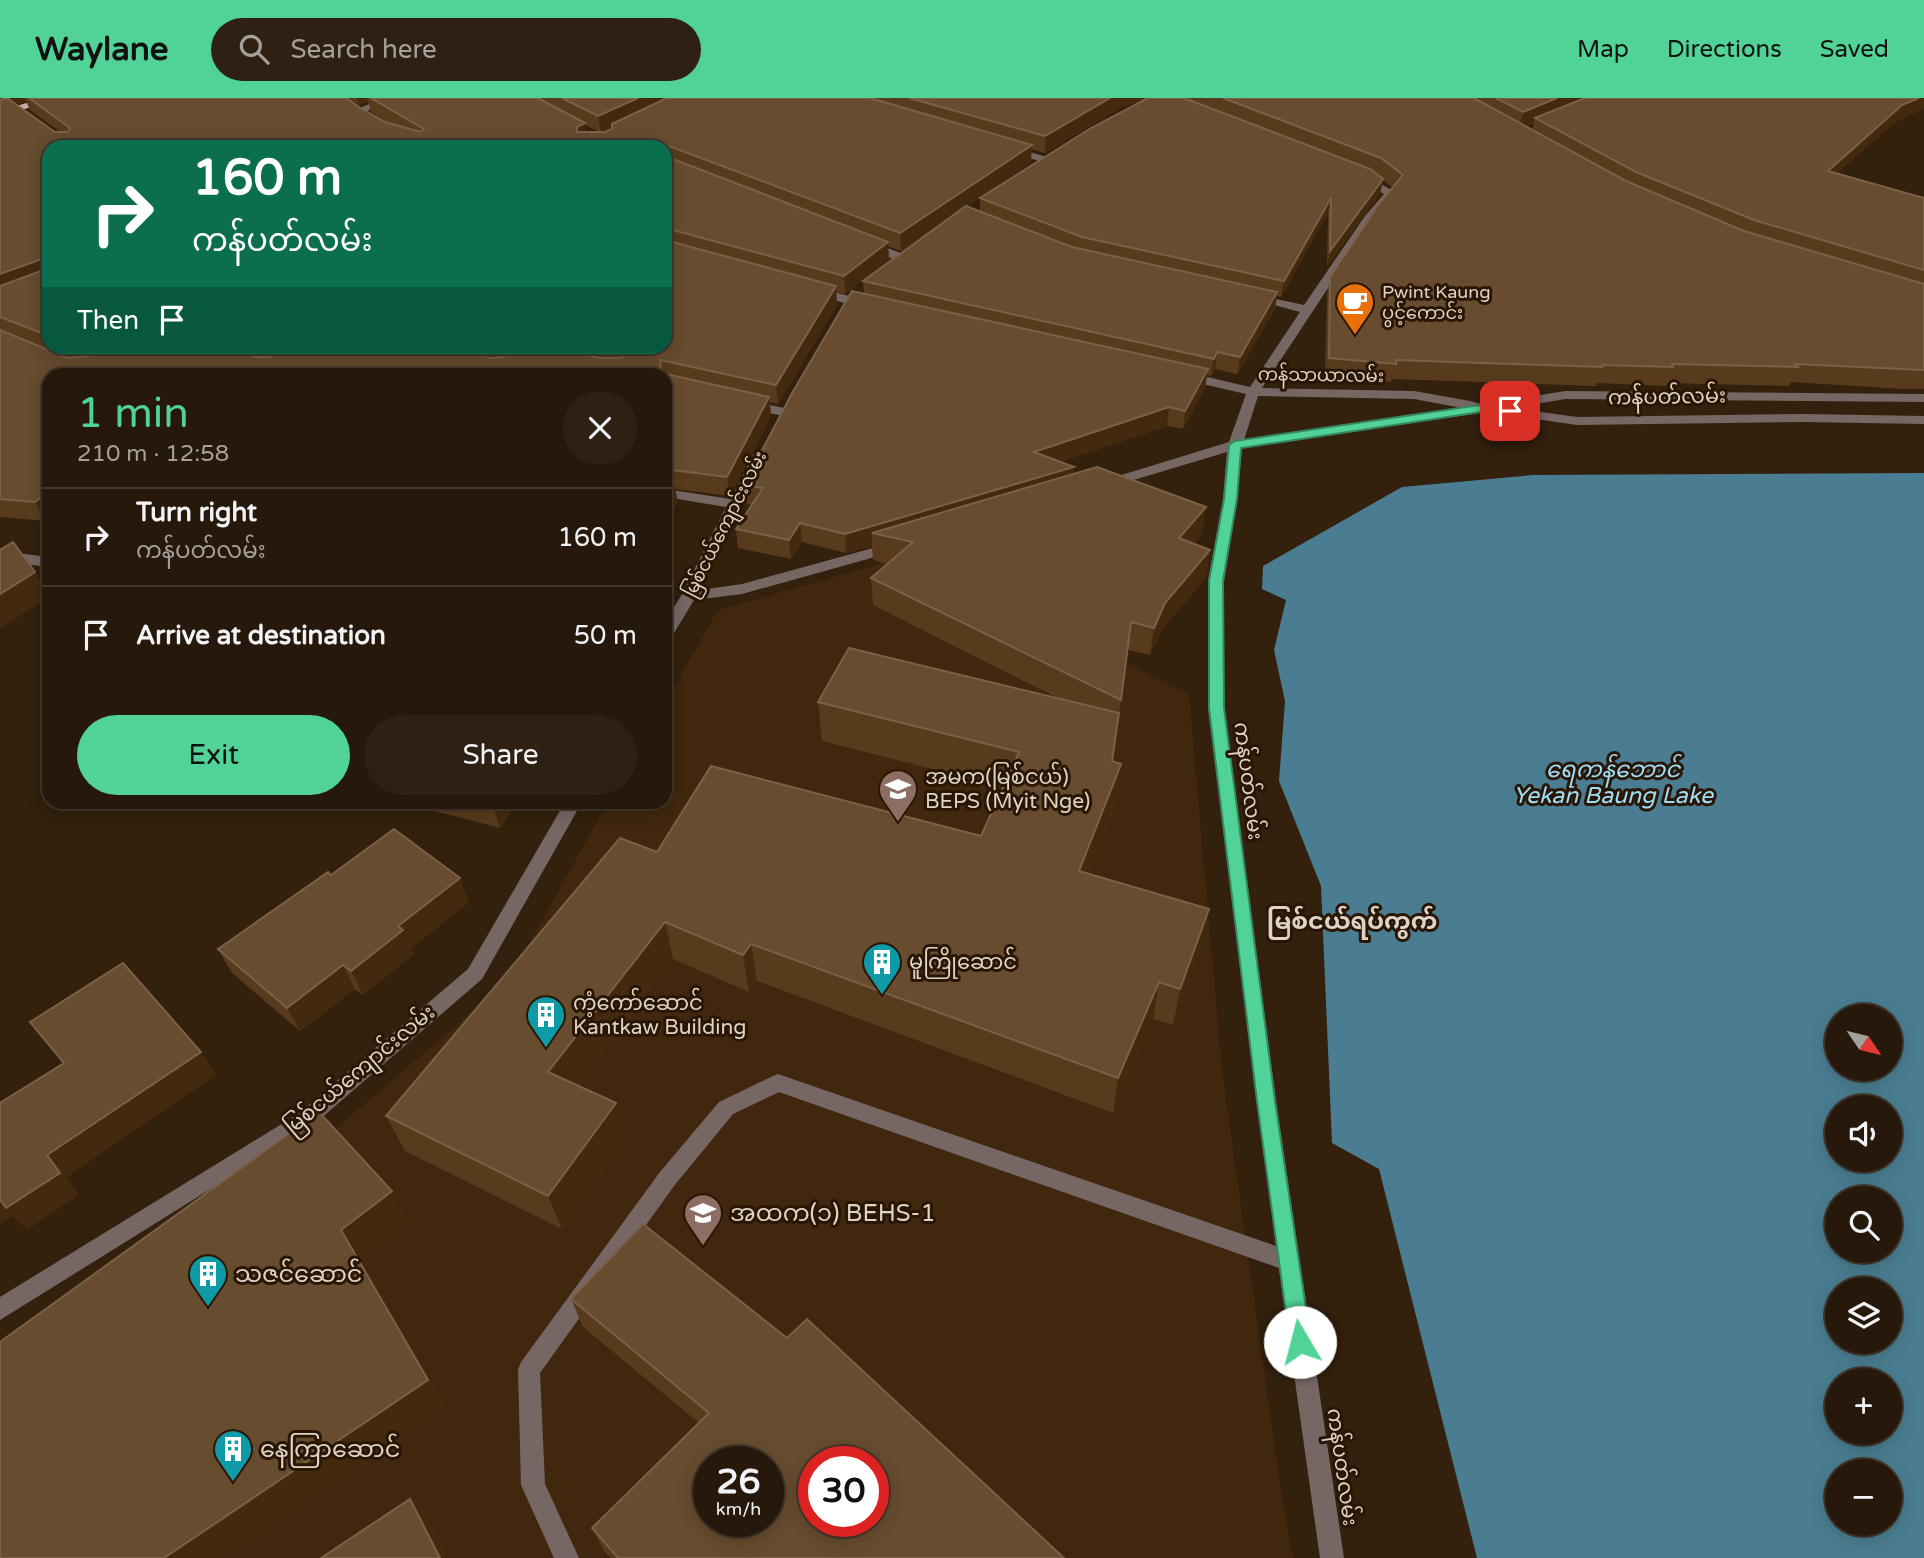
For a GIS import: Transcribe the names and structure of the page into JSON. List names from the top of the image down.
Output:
{
  "streets": {
    "street": ["ကန်သာယာလမ်း", "ကန်ပတ်လမ်း", "မြစ်ငယ်ကျောင်းလမ်း"]
  },
  "crossings": [
    ["ကန်သာယာလမ်း", "ကန်ပတ်လမ်း"]
  ],
  "districts": ["မြစ်ငယ်ရပ်ကွက်"],
  "water": ["ရေကန်ဘောင် Yekan Baung Lake"],
  "places": {
    "cafe": ["Pwint Kaung ပွင့်ကောင်း"],
    "school or university": ["အမက(မြစ်ငယ်) BEPS (Myit Nge)", "အထက(၁) BEHS-1"],
    "building": [
      "မူကြိုဆောင်",
      "ကံ့ကော်ဆောင် Kantkaw Building",
      "သဇင်ဆောင်",
      "နေကြာဆောင်"
    ]
  },
  "north": "bottom right",
  "page": {
    "header": "Waylane",
    "search": "Search here",
    "nav": ["Map", "Directions", "Saved"],
    "turn": ["160 m", "ကန်ပတ်လမ်း"],
    "then": "Then",
    "heading": ["1 min", "210 m · 12:58"],
    "list": [
      {
        "name": "Turn right",
        "note": "ကန်ပတ်လမ်း",
        "value": "160 m"
      },
      {
        "name": "Arrive at destination",
        "value": "50 m"
      }
    ],
    "buttons": ["Exit", "Share"],
    "map_buttons": ["+", "−"],
    "speed": "26 km/h",
    "limit": "30"
  }
}
